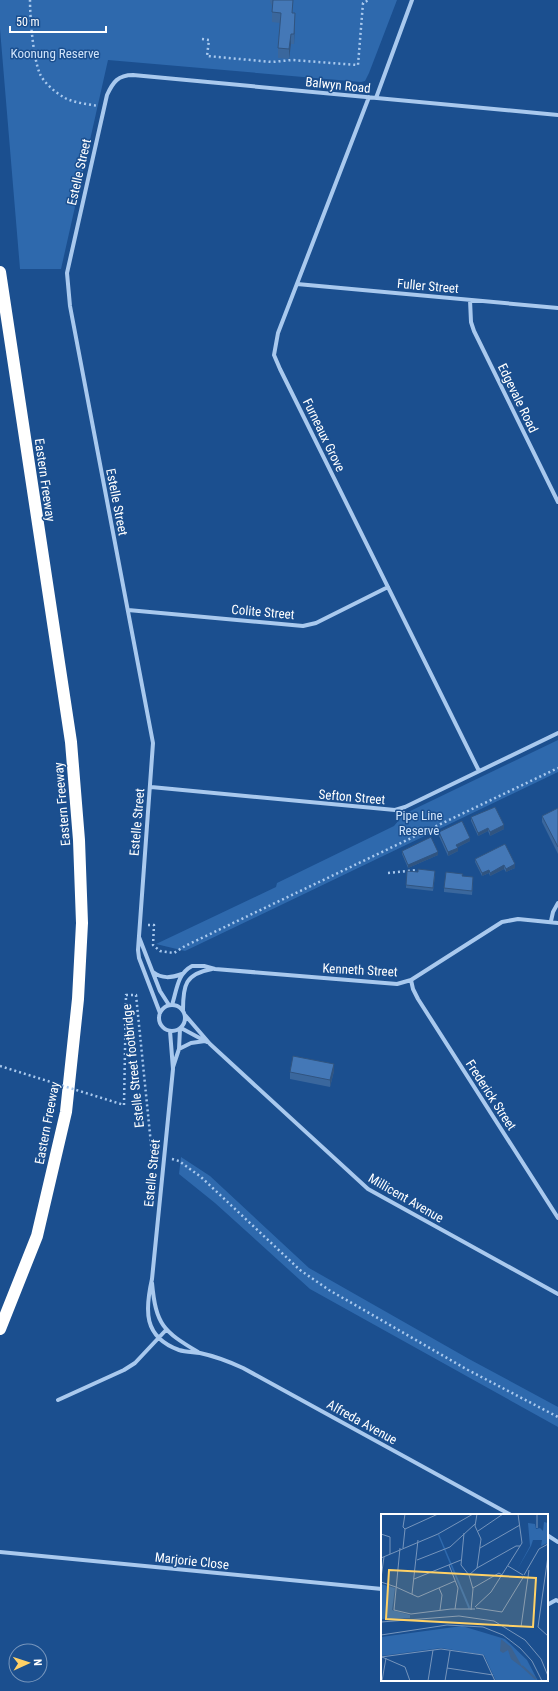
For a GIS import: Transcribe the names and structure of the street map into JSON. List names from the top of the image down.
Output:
{
  "streets": {
    "highway": ["Eastern Freeway"],
    "street": [
      "Balwyn Road",
      "Estelle Street",
      "Fuller Street",
      "Edgevale Road",
      "Furneaux Grove",
      "Colite Street",
      "Sefton Street",
      "Kenneth Street",
      "Frederick Street",
      "Millicent Avenue",
      "Alfreda Avenue",
      "Marjorie Close"
    ],
    "path": ["Estelle Street footbridge"]
  },
  "crossings": [
    ["Balwyn Road", "Estelle Street"],
    ["Balwyn Road", "Furneaux Grove"],
    ["Estelle Street", "Colite Street"],
    ["Estelle Street", "Sefton Street"],
    ["Estelle Street", "Kenneth Street"],
    ["Estelle Street", "Estelle Street footbridge"],
    ["Estelle Street", "Millicent Avenue"],
    ["Estelle Street", "Alfreda Avenue"],
    ["Fuller Street", "Edgevale Road"],
    ["Fuller Street", "Furneaux Grove"],
    ["Furneaux Grove", "Colite Street"],
    ["Furneaux Grove", "Sefton Street"],
    ["Kenneth Street", "Frederick Street"],
    ["Kenneth Street", "Millicent Avenue"]
  ],
  "parks": ["Koonung Reserve", "Pipe Line Reserve"],
  "scale_bar": "50 m",
  "north": "right"
}
